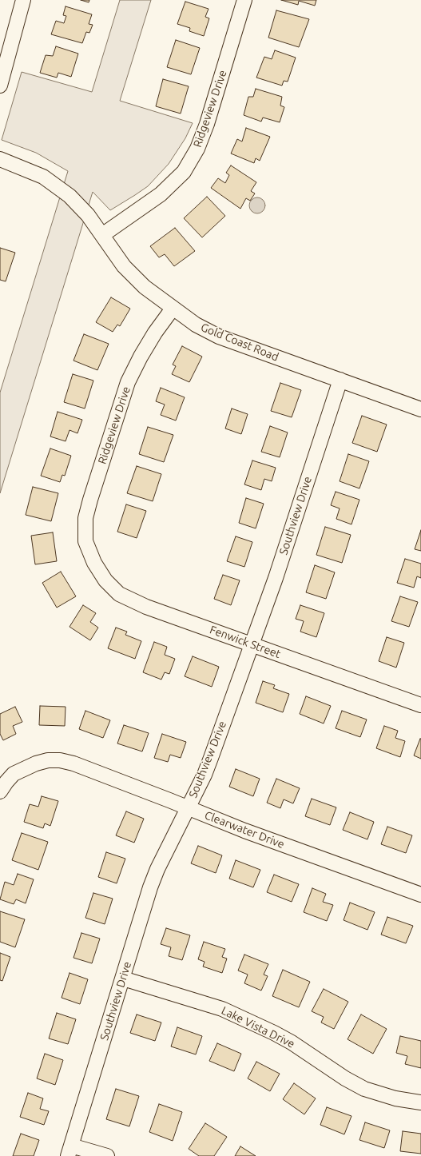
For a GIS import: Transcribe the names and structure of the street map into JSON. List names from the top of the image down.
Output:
{
  "streets": {
    "street": [
      "Ridgeview Drive",
      "Gold Coast Road",
      "Southview Drive",
      "Fenwick Street",
      "Clearwater Drive",
      "Lake Vista Drive"
    ]
  },
  "crossings": [
    ["Ridgeview Drive", "Gold Coast Road"],
    ["Ridgeview Drive", "Fenwick Street"],
    ["Gold Coast Road", "Southview Drive"],
    ["Southview Drive", "Fenwick Street"],
    ["Southview Drive", "Clearwater Drive"],
    ["Southview Drive", "Lake Vista Drive"]
  ]
}
